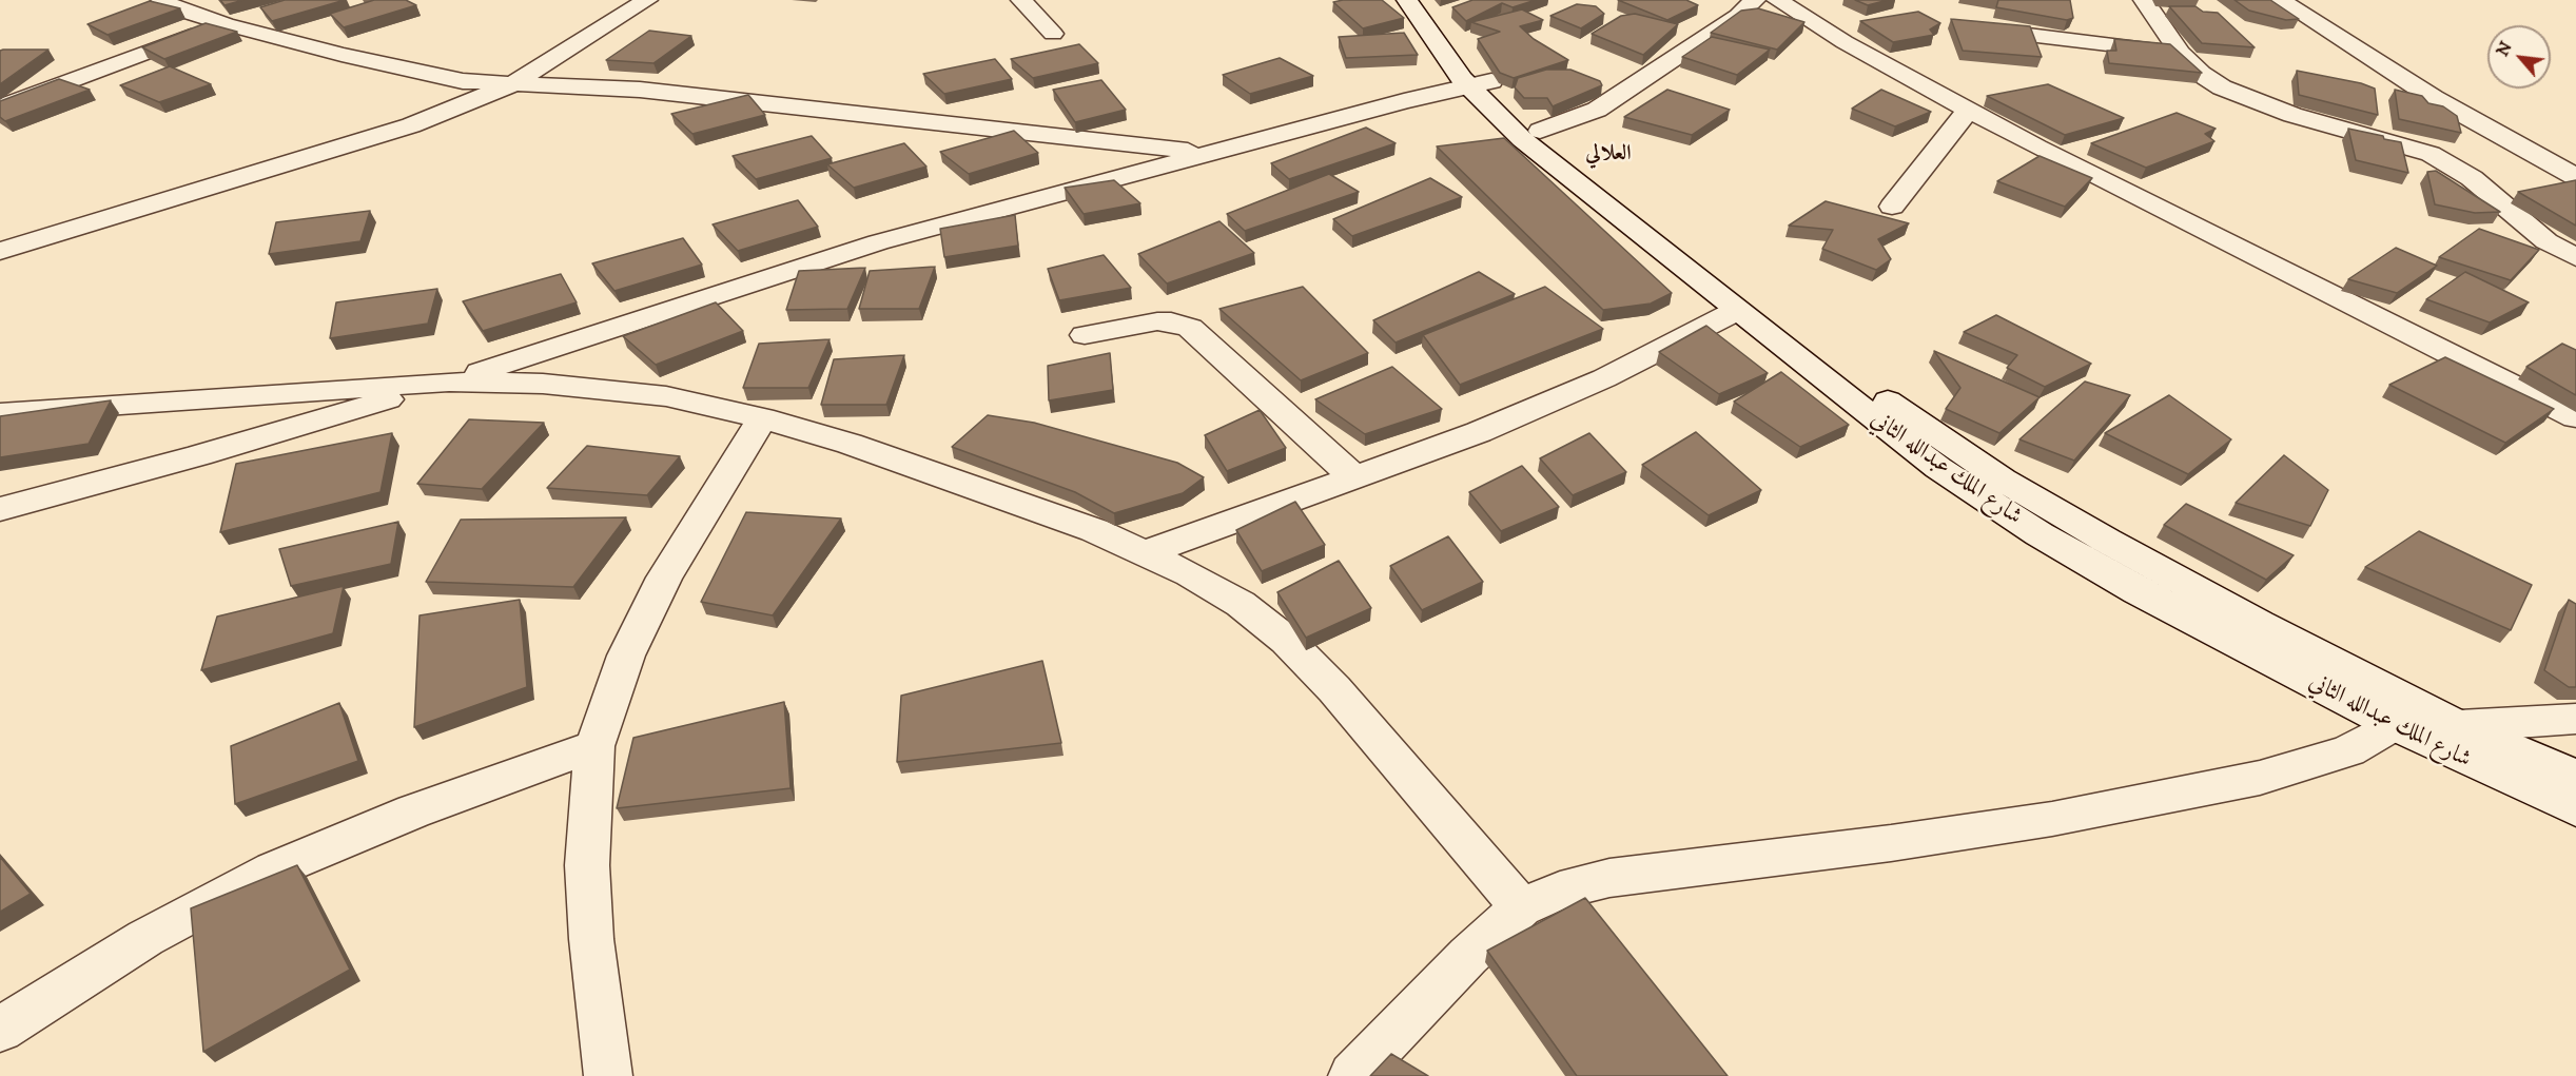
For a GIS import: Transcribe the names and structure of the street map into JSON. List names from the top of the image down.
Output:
{
  "streets": {
    "street": ["شارع الملك عبدالله الثاني"]
  },
  "districts": ["العلالي"],
  "north": "top left"
}
